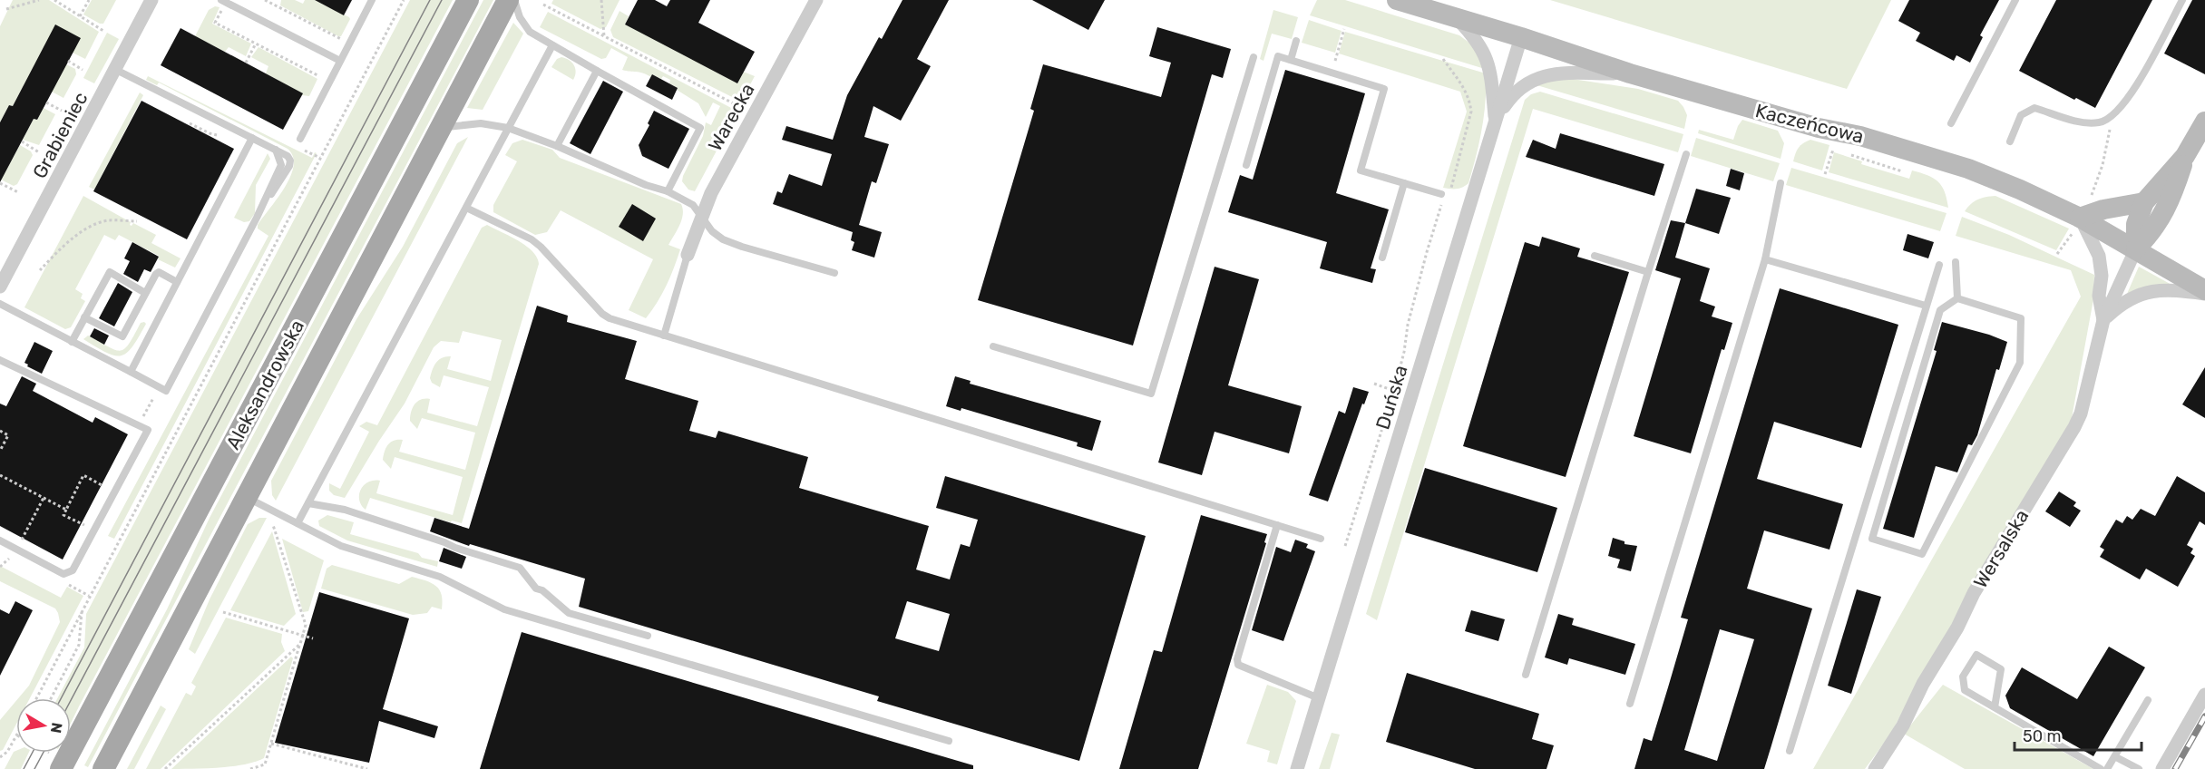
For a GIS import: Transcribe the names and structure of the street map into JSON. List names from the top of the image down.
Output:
{
  "streets": {
    "main road": ["Aleksandrowska"],
    "street": [
      "Warecka",
      "Kaczeńcowa",
      "Grabieniec",
      "Duńska",
      "Wersalska"
    ]
  },
  "crossings": [
    ["Kaczeńcowa", "Duńska"],
    ["Kaczeńcowa", "Wersalska"]
  ],
  "scale_bar": "50 m",
  "north": "right"
}
